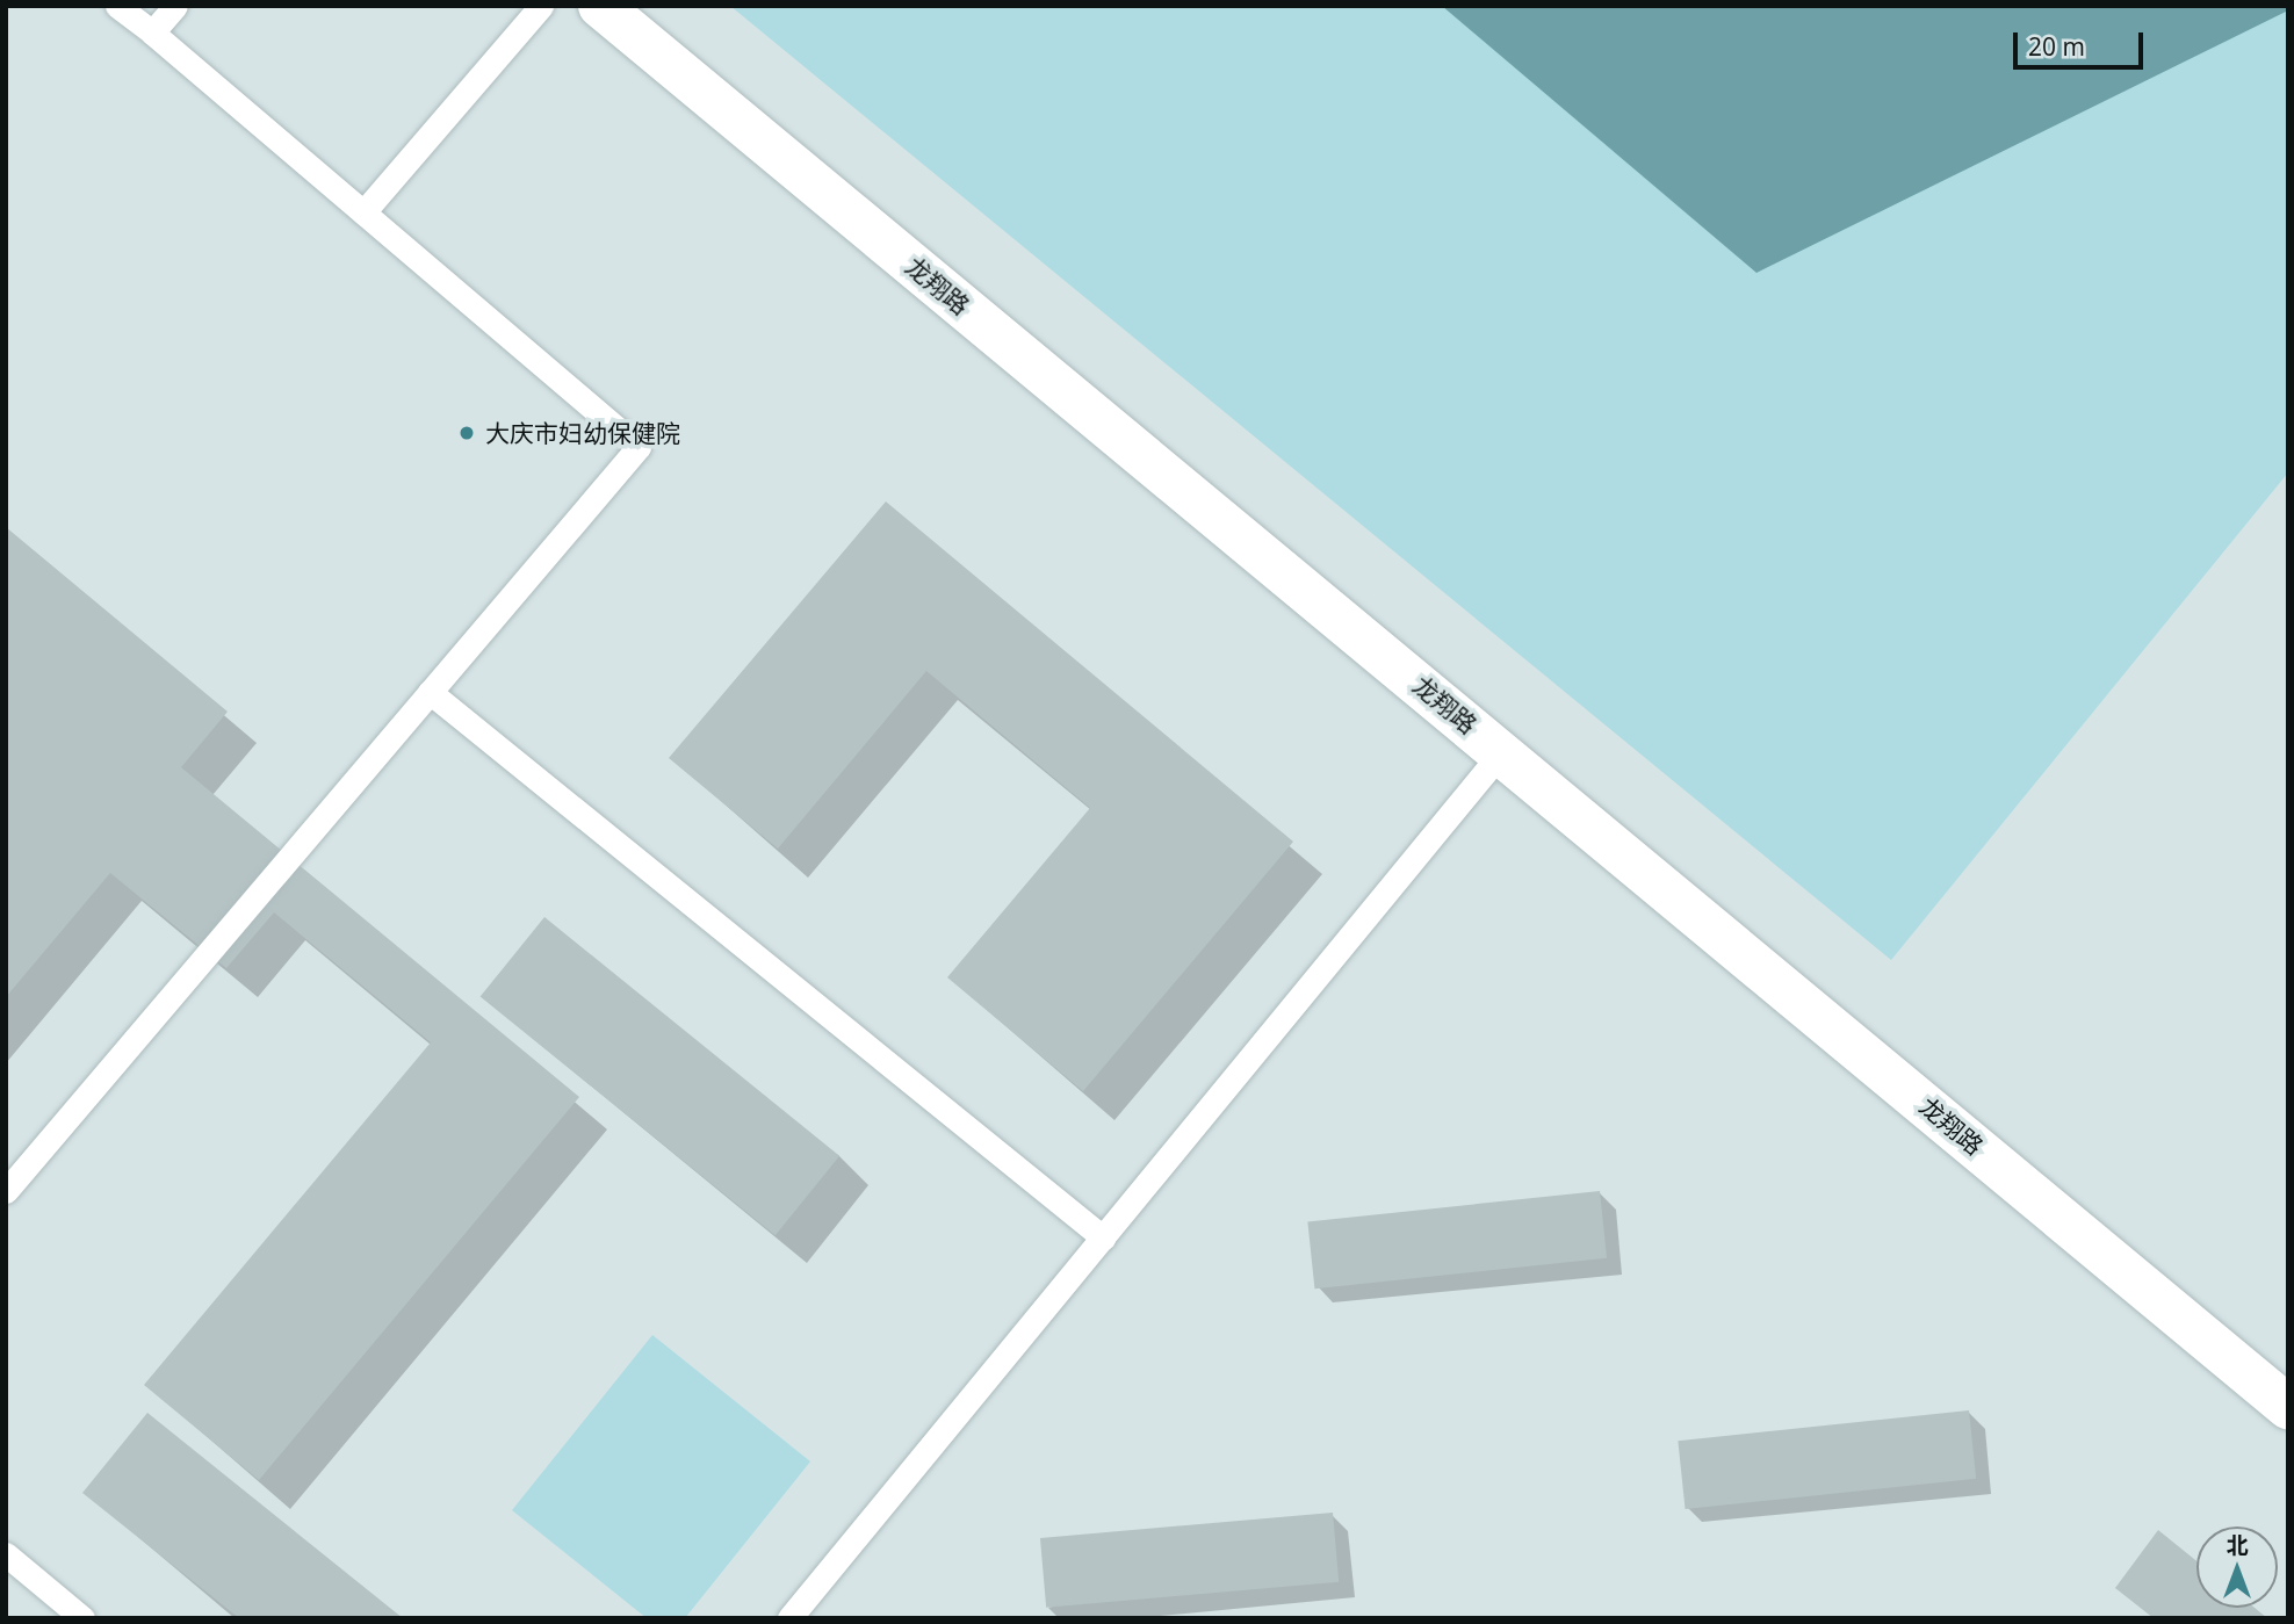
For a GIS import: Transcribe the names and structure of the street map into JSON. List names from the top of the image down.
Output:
{
  "streets": {
    "street": ["龙翔路"]
  },
  "places": ["大庆市妇幼保健院"],
  "scale_bar": "20 m",
  "north": "top"
}
